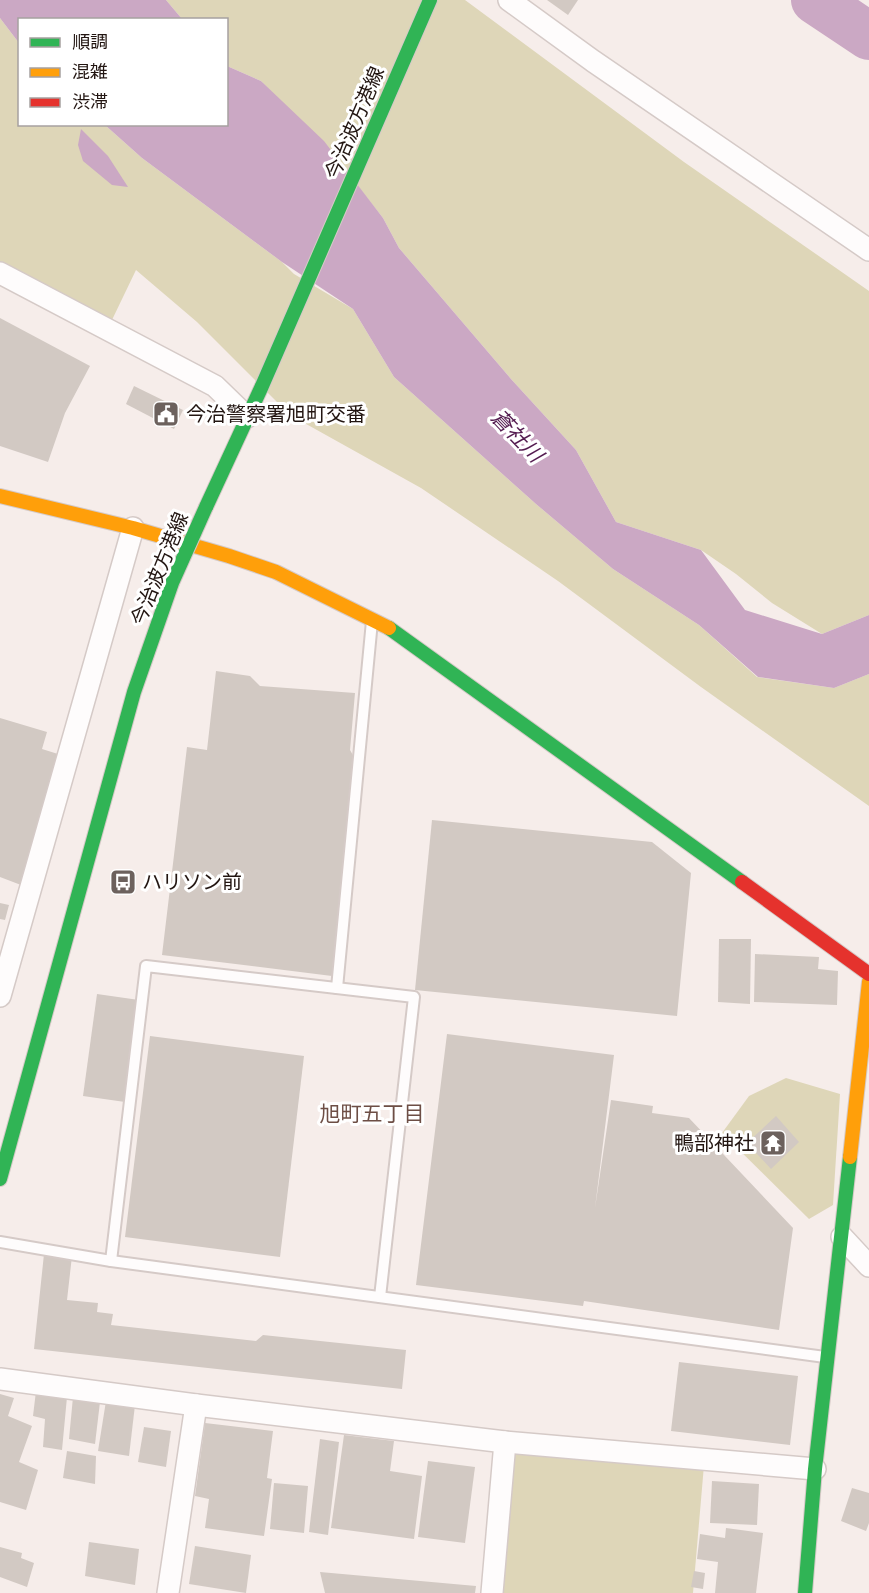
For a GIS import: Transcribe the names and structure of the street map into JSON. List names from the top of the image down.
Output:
{
  "streets": {
    "street": ["今治波方港線"]
  },
  "districts": ["旭町五丁目"],
  "water": ["蒼社川"],
  "places": {
    "public building": ["今治警察署旭町交番"],
    "bus stop": ["ハリソン前"],
    "temple": ["鴨部神社"]
  },
  "legend": ["順調", "混雑", "渋滞"]
}
